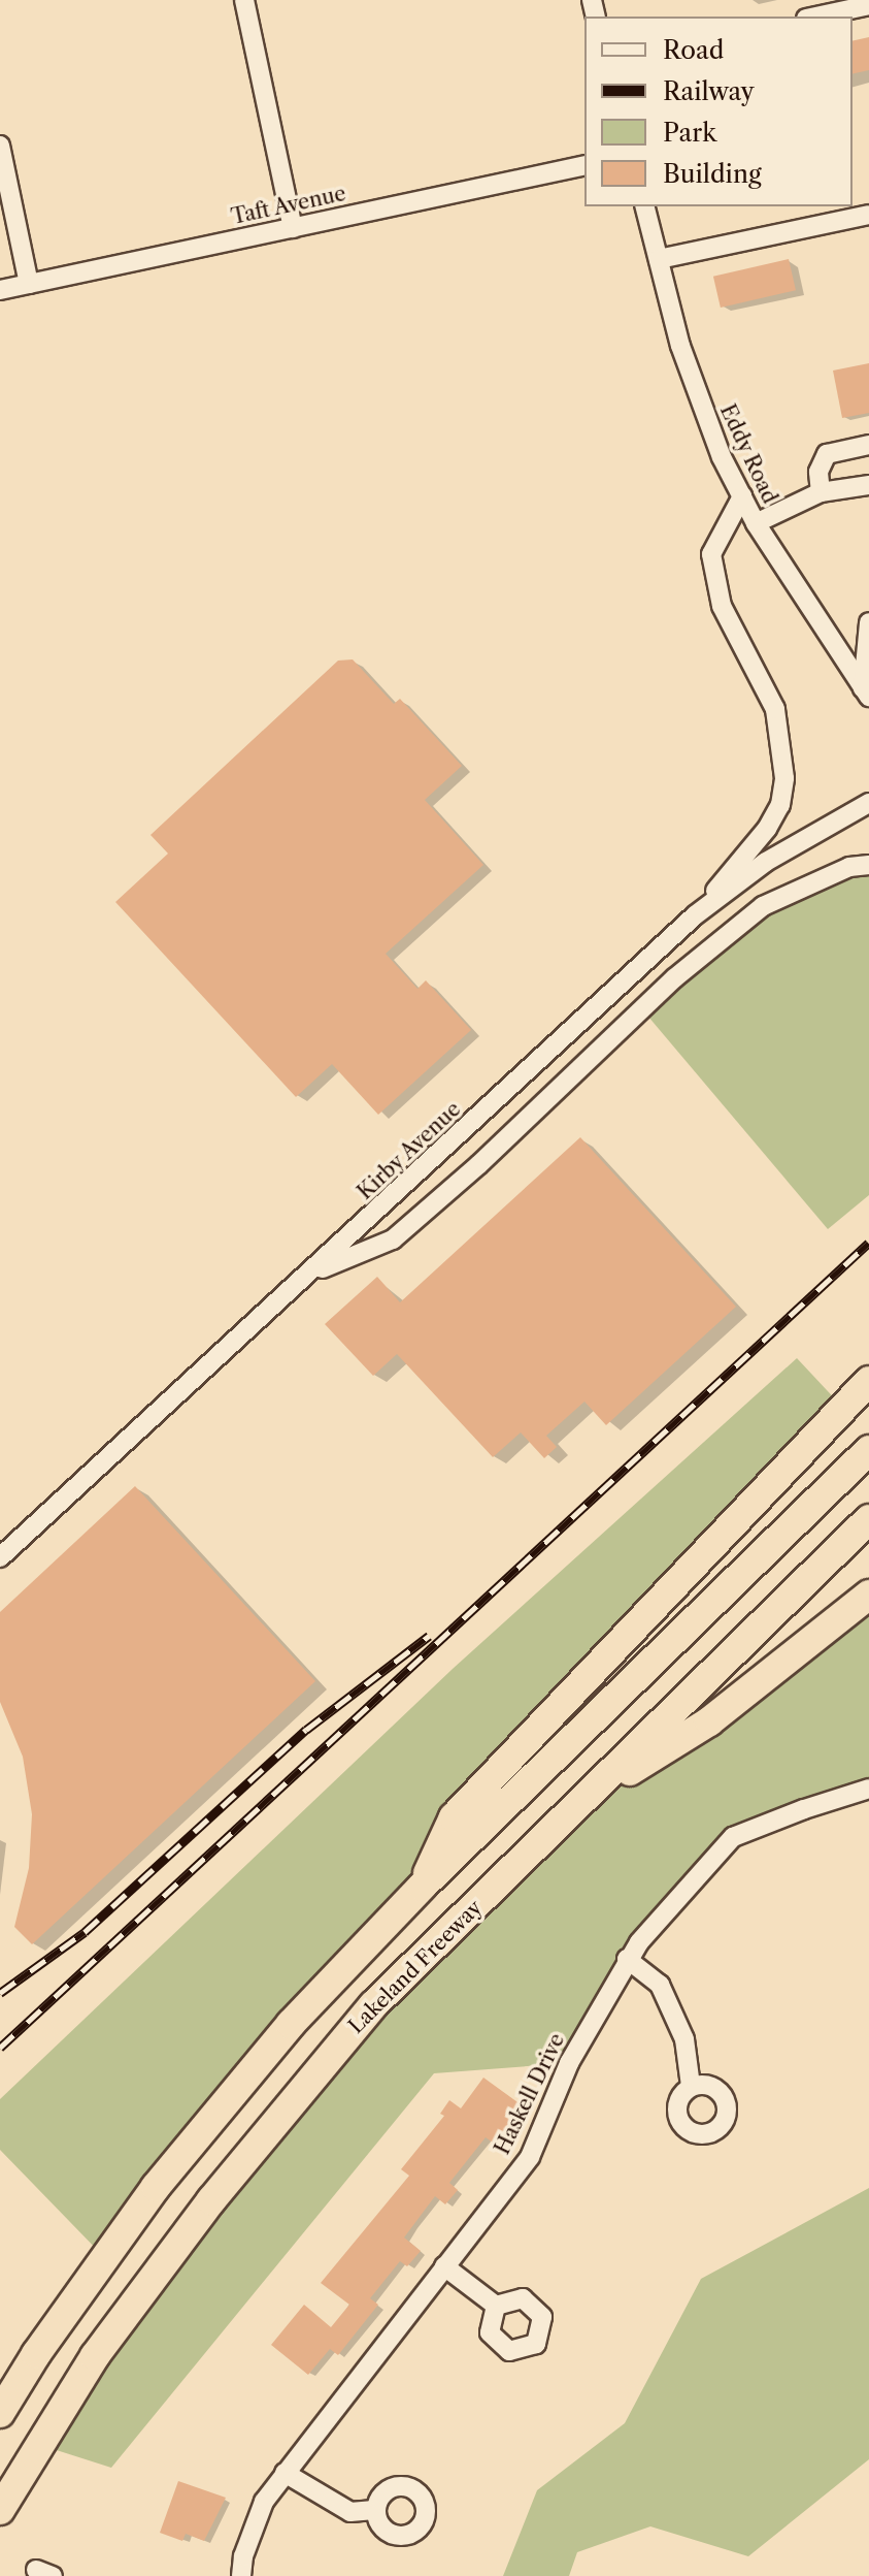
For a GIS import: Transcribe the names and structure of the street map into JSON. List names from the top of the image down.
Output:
{
  "streets": {
    "highway": ["Lakeland Freeway"],
    "street": [
      "Taft Avenue",
      "Eddy Road",
      "Kirby Avenue",
      "Haskell Drive"
    ]
  },
  "legend": [
    "Road",
    "Railway",
    "Park",
    "Building"
  ]
}
